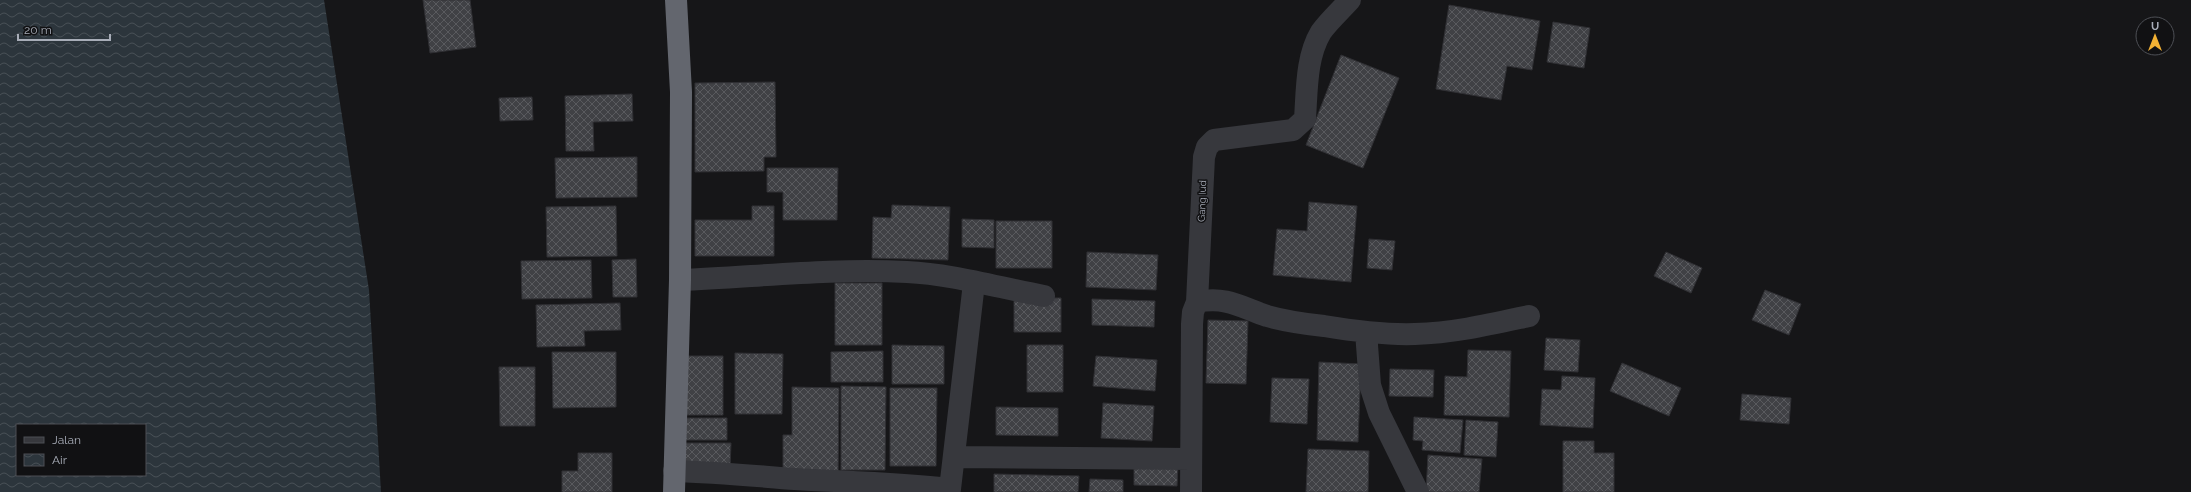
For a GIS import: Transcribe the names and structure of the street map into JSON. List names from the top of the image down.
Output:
{
  "streets": {
    "street": ["Gang Iud"]
  },
  "legend": ["Jalan", "Air"],
  "scale_bar": "20 m",
  "north": "top"
}
